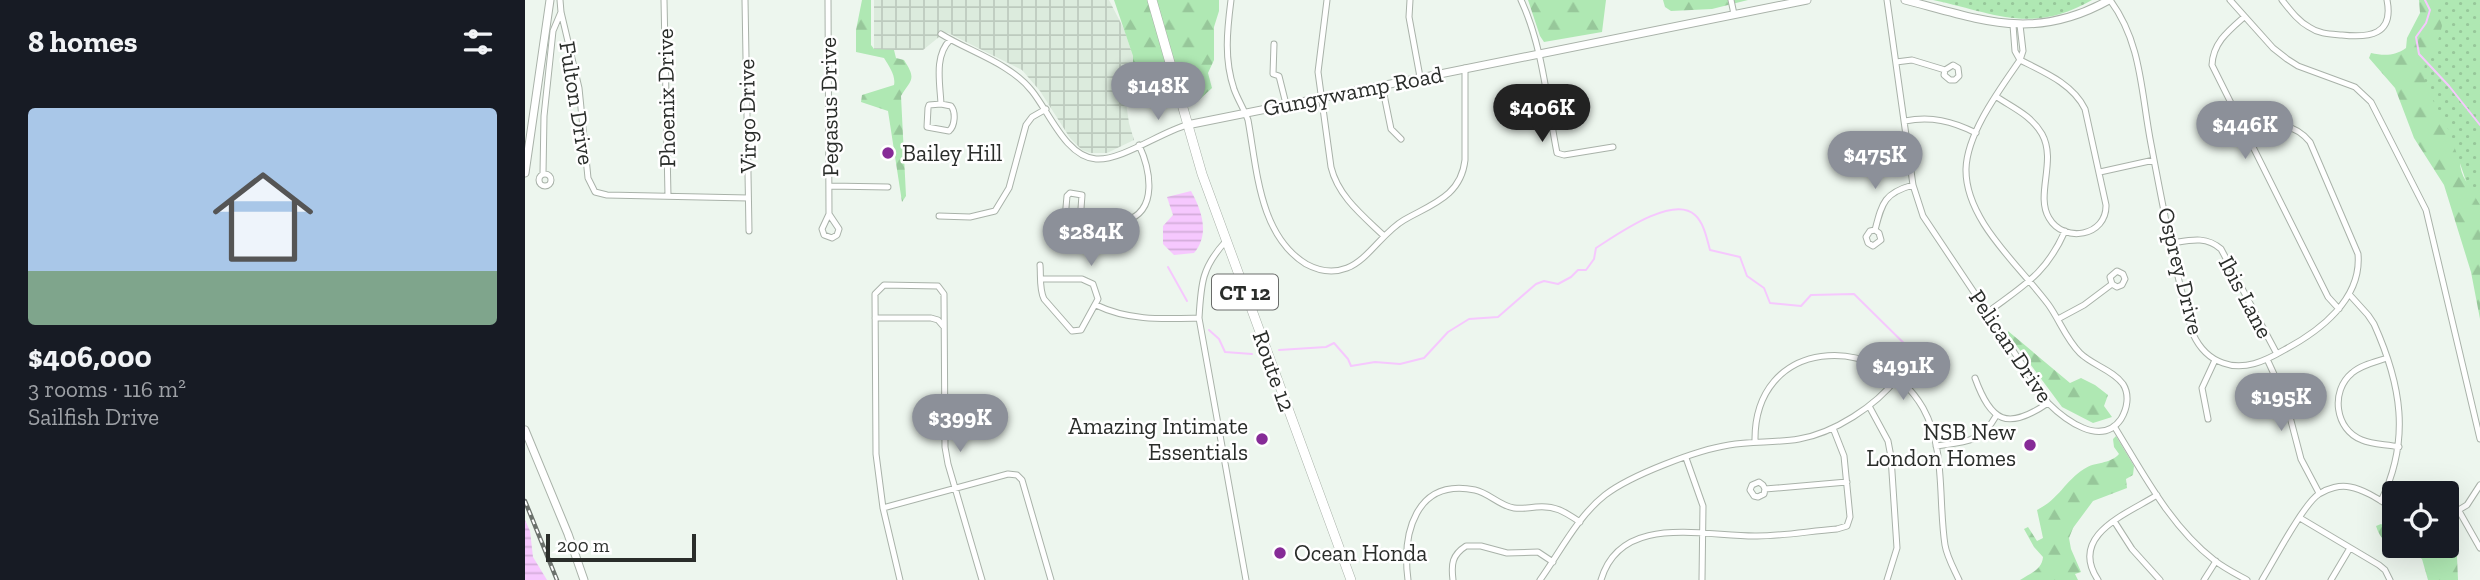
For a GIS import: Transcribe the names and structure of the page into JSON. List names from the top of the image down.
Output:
{
  "streets": {
    "highway": ["CT 12", "Route 12"],
    "street": [
      "Gungywamp Road",
      "Phoenix Drive",
      "Fulton Drive",
      "Pegasus Drive",
      "Virgo Drive",
      "Osprey Drive",
      "Ibis Lane",
      "Pelican Drive"
    ]
  },
  "crossings": [
    ["Gungywamp Road", "Route 12"],
    ["Phoenix Drive", "Fulton Drive"],
    ["Osprey Drive", "Ibis Lane"]
  ],
  "places": [
    "Bailey Hill",
    "Amazing Intimate Essentials",
    "NSB New London Homes",
    "Ocean Honda"
  ],
  "scale_bar": "200 m",
  "page": {
    "heading": "8 homes",
    "price": [
      "$148K",
      "$406K",
      "$446K",
      "$475K",
      "$284K",
      "$491K",
      "$195K",
      "$399K"
    ],
    "list": [
      {
        "name": "$406,000",
        "note": "3 rooms · 116 m² · Sailfish Drive"
      }
    ],
    "scale": "200 m"
  }
}
